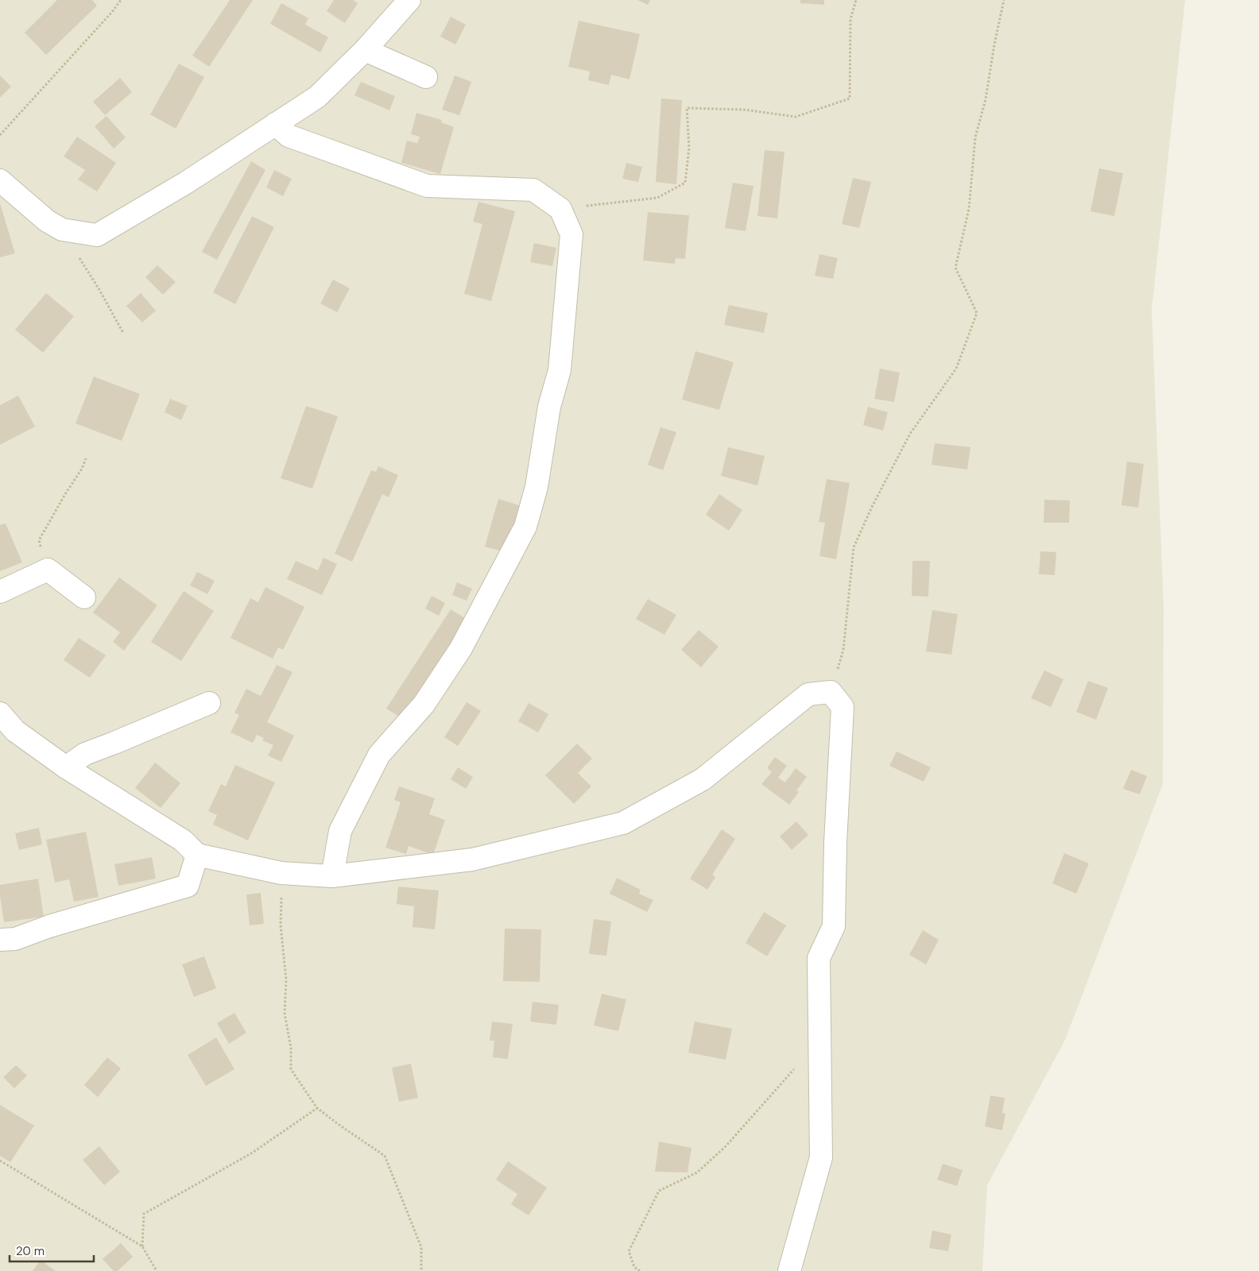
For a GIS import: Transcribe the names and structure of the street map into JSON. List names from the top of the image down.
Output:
{
  "scale_bar": "20 m"
}
